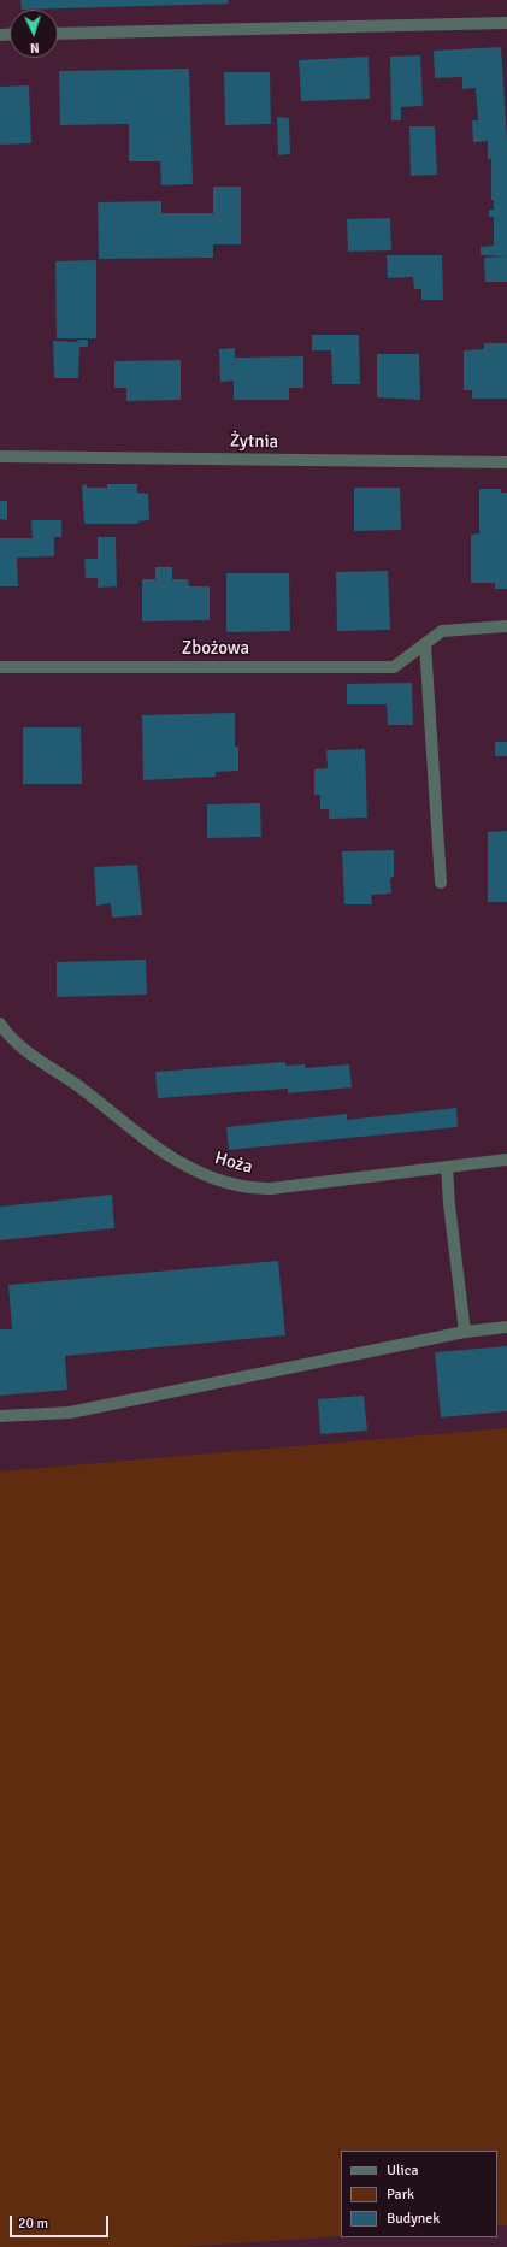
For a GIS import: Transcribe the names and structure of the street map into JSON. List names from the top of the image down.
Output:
{
  "streets": {
    "street": ["Żytnia", "Zbożowa", "Hoża"]
  },
  "legend": ["Ulica", "Park", "Budynek"],
  "scale_bar": "20 m",
  "north": "bottom"
}
